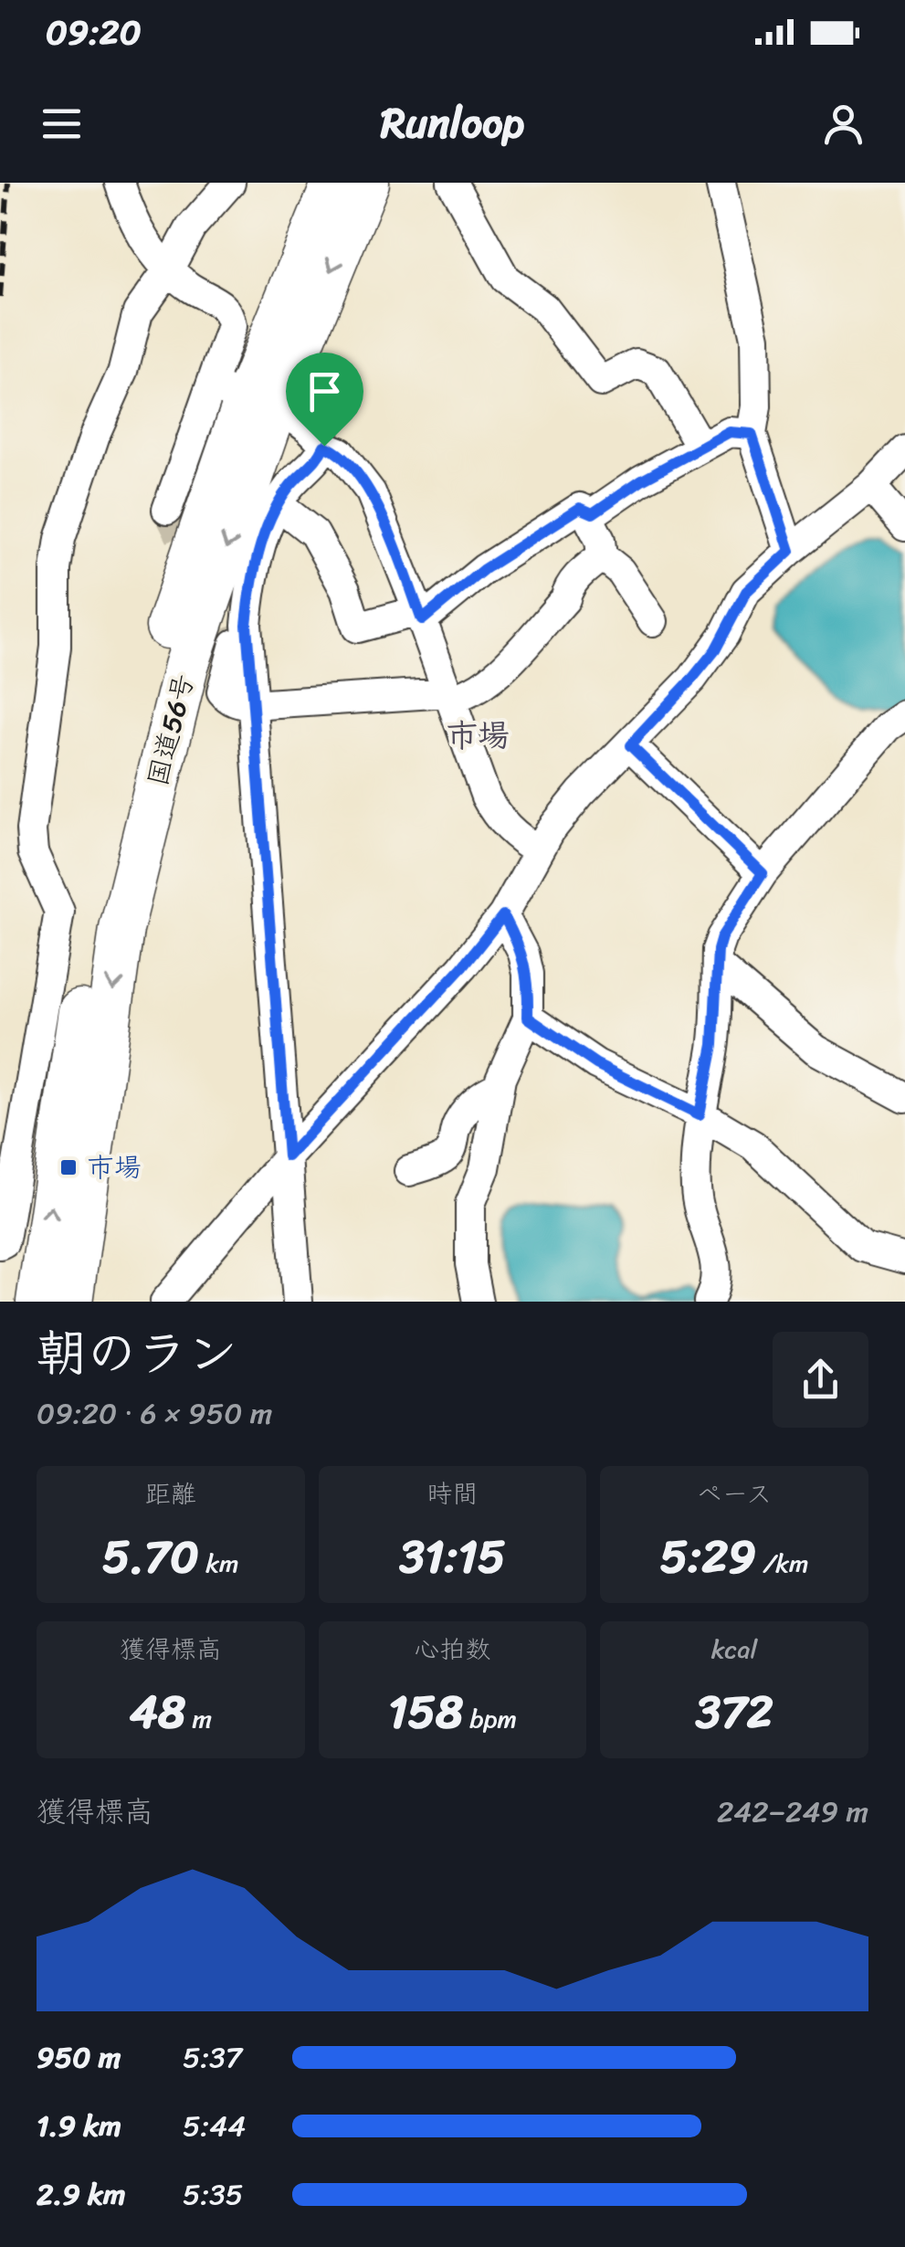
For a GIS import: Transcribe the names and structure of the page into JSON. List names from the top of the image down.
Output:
{
  "streets": {
    "highway": ["国道56号"]
  },
  "districts": ["市場"],
  "places": {
    "transit": ["市場"]
  },
  "page": {
    "status": "09:20",
    "header": "Runloop",
    "heading": ["朝のラン", "09:20 · 6 × 950 m"],
    "stats": [
      ["距離", "5.70 km"],
      ["時間", "31:15"],
      ["ペース", "5:29 /km"],
      ["獲得標高", "48 m"],
      ["心拍数", "158 bpm"],
      ["kcal", "372"]
    ],
    "chart": ["獲得標高", "242–249 m"],
    "list": [
      {
        "name": "950 m",
        "note": "5:37"
      },
      {
        "name": "1.9 km",
        "note": "5:44"
      },
      {
        "name": "2.9 km",
        "note": "5:35"
      }
    ]
  }
}
